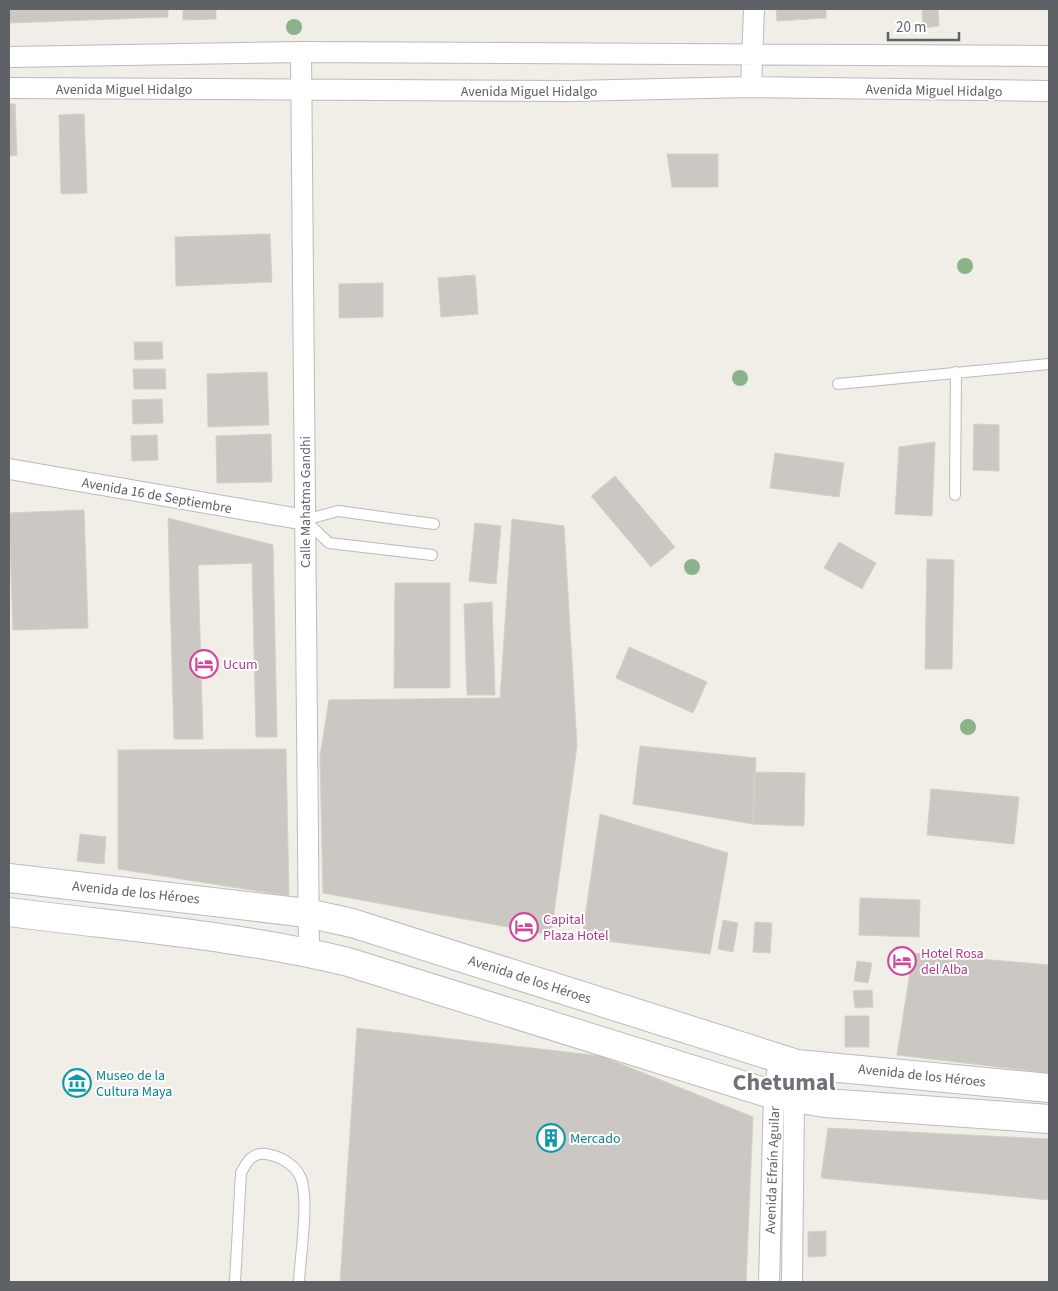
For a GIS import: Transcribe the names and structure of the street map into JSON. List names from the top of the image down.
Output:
{
  "streets": {
    "street": [
      "Avenida Miguel Hidalgo",
      "Avenida 16 de Septiembre",
      "Calle Mahatma Gandhi",
      "Avenida de los Héroes",
      "Avenida Efraín Aguilar"
    ]
  },
  "crossings": [
    ["Avenida Miguel Hidalgo", "Calle Mahatma Gandhi"],
    ["Avenida 16 de Septiembre", "Calle Mahatma Gandhi"],
    ["Calle Mahatma Gandhi", "Avenida de los Héroes"],
    ["Avenida de los Héroes", "Avenida Efraín Aguilar"]
  ],
  "districts": ["Chetumal"],
  "places": {
    "hotel": ["Ucum", "Capital Plaza Hotel", "Hotel Rosa del Alba"],
    "museum": ["Museo de la Cultura Maya"],
    "building": ["Mercado"]
  },
  "scale_bar": "20 m"
}
